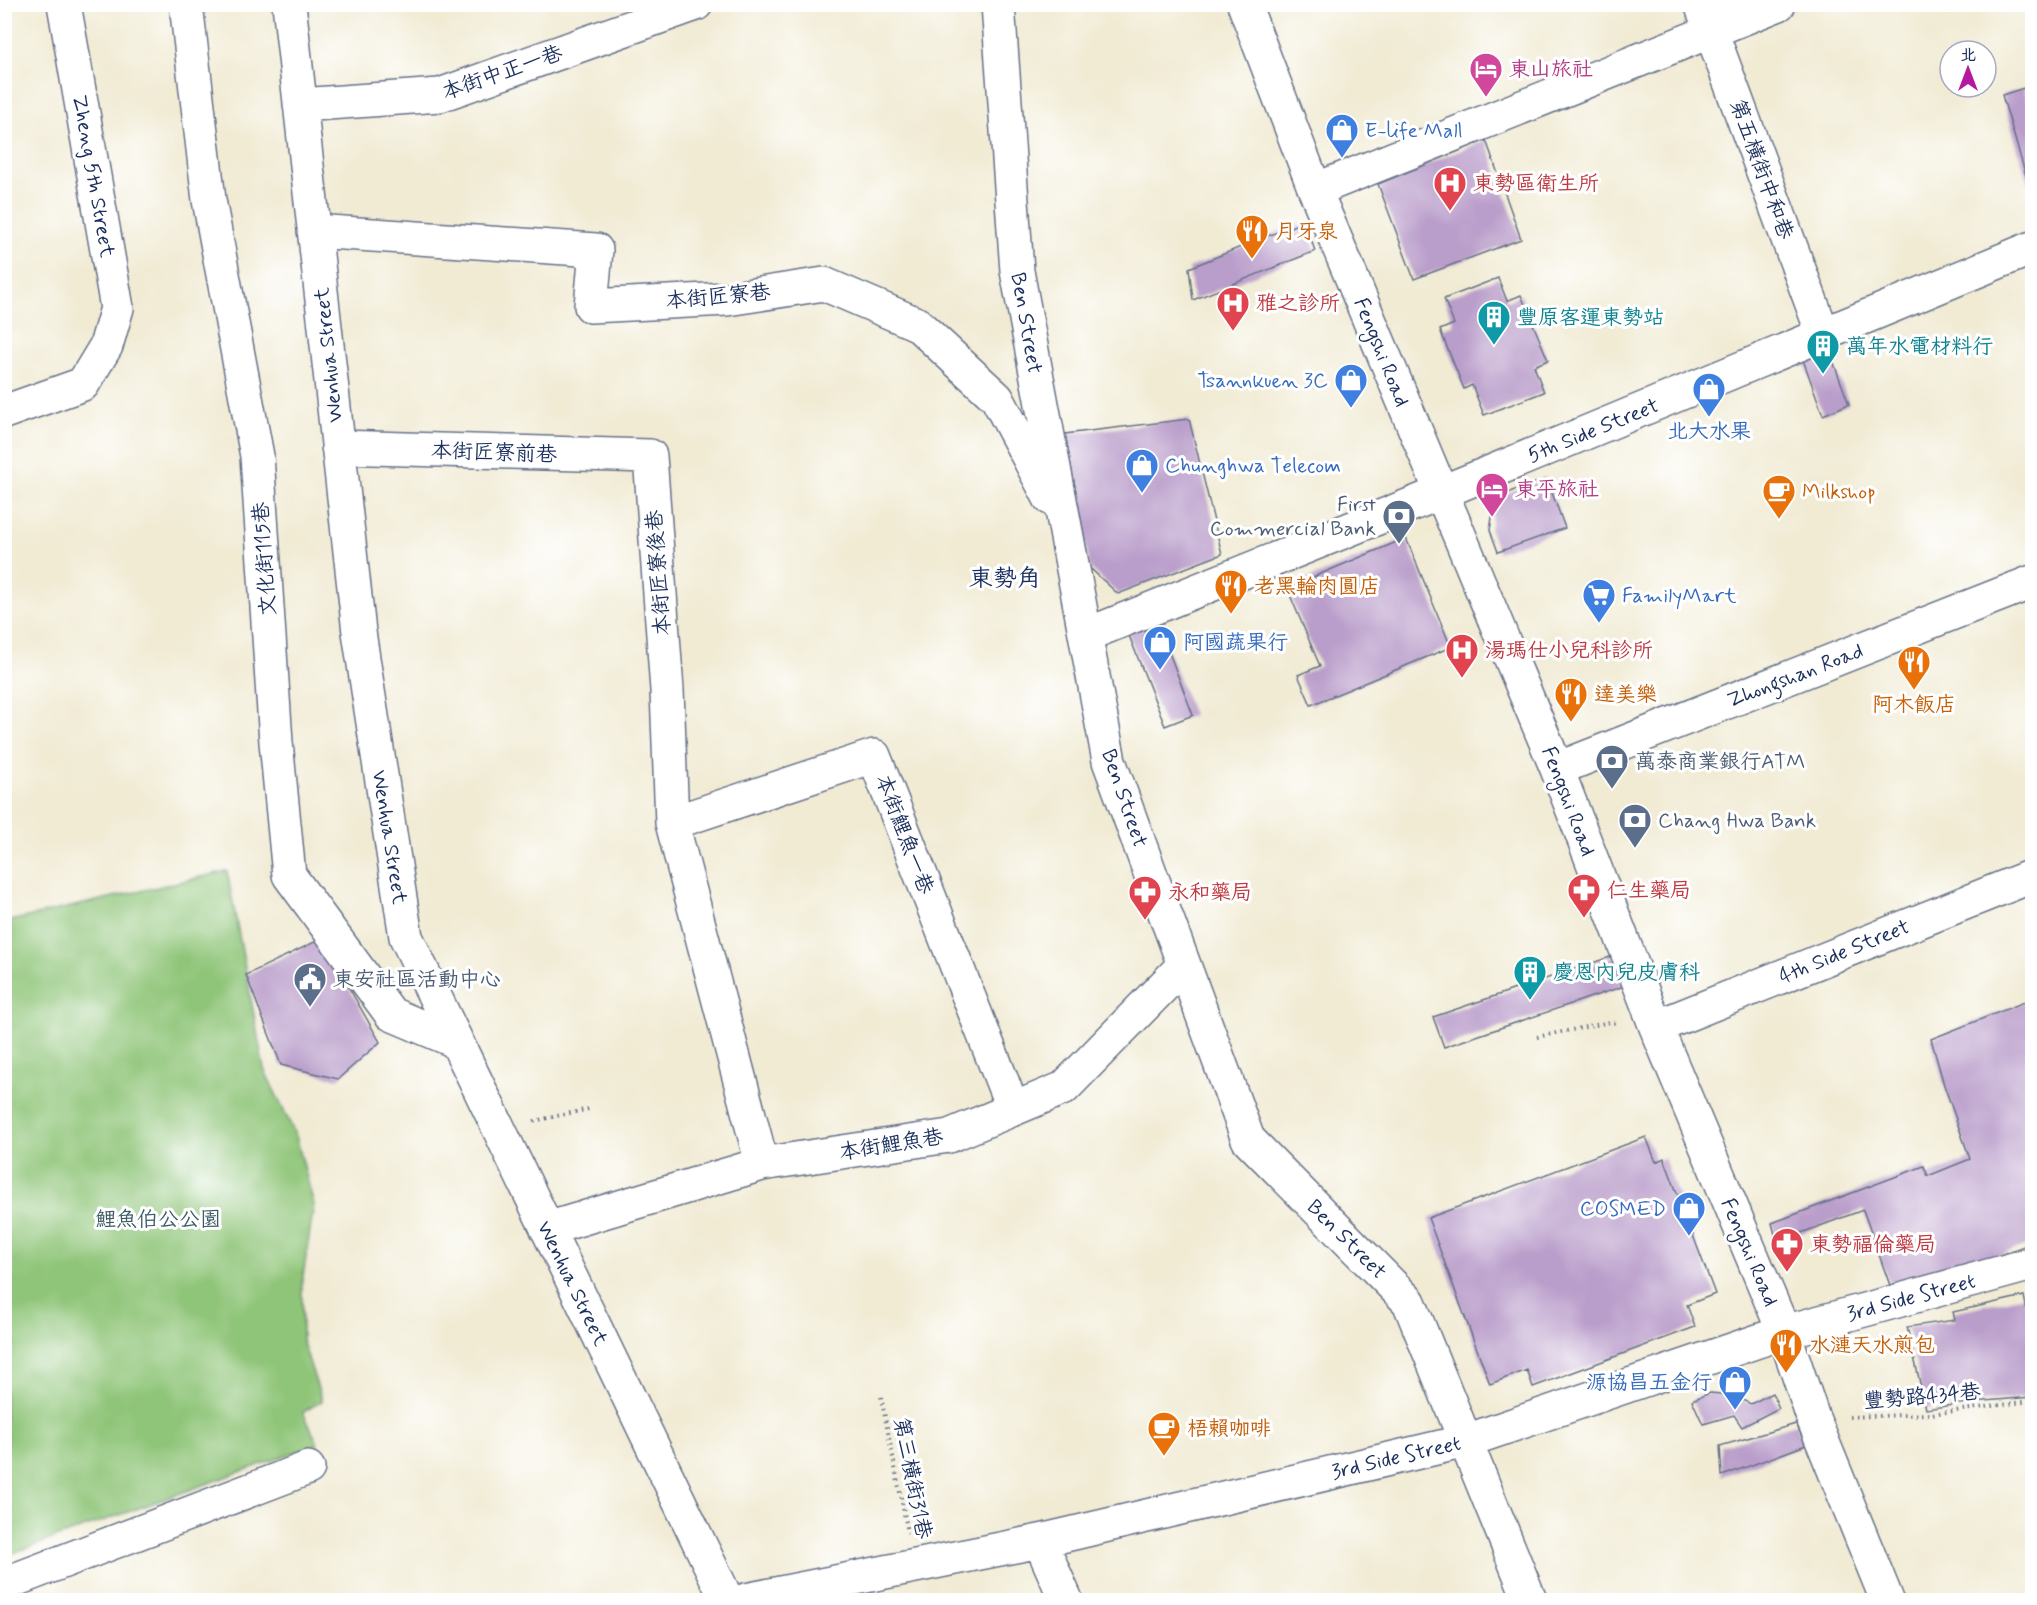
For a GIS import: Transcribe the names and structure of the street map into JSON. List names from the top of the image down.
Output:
{
  "streets": {
    "street": [
      "本街中正一巷",
      "第五橫街中和巷",
      "Zheng 5th Street",
      "本街匠寮巷",
      "Ben Street",
      "Fengshi Road",
      "Wenhua Street",
      "5th Side Street",
      "本街匠寮前巷",
      "文化街115巷",
      "本街匠寮後巷",
      "Zhongshan Road",
      "本街鯉魚一巷",
      "4th Side Street",
      "本街鯉魚巷",
      "3rd Side Street"
    ],
    "path": ["豐勢路434巷", "第三橫街31巷"]
  },
  "crossings": [
    ["本街中正一巷", "Wenhua Street"],
    ["第五橫街中和巷", "5th Side Street"],
    ["本街匠寮巷", "Ben Street"],
    ["本街匠寮巷", "Wenhua Street"],
    ["Ben Street", "5th Side Street"],
    ["Ben Street", "本街鯉魚巷"],
    ["Ben Street", "3rd Side Street"],
    ["Fengshi Road", "5th Side Street"],
    ["Fengshi Road", "Zhongshan Road"],
    ["Fengshi Road", "4th Side Street"],
    ["Fengshi Road", "3rd Side Street"],
    ["Fengshi Road", "豐勢路434巷"],
    ["Wenhua Street", "本街匠寮前巷"],
    ["Wenhua Street", "文化街115巷"],
    ["Wenhua Street", "本街鯉魚巷"],
    ["本街匠寮前巷", "本街匠寮後巷"],
    ["本街匠寮後巷", "本街鯉魚一巷"],
    ["本街鯉魚一巷", "本街鯉魚巷"],
    ["3rd Side Street", "第三橫街31巷"]
  ],
  "districts": ["東勢角"],
  "parks": ["鯉魚伯公公園"],
  "places": {
    "hotel": ["東山旅社", "東平旅社"],
    "shop": [
      "E-life Mall",
      "Tsannkuen 3C",
      "北大水果",
      "Chunghwa Telecom",
      "阿國蔬果行",
      "COSMED",
      "源協昌五金行"
    ],
    "hospital": ["東勢區衛生所", "雅之診所", "湯瑪仕小兒科診所"],
    "restaurant": [
      "月牙泉",
      "老黑輪肉圓店",
      "阿木飯店",
      "達美樂",
      "水漣天水煎包"
    ],
    "building": ["豐原客運東勢站", "萬年水電材料行", "慶恩內兒皮膚科"],
    "cafe": ["Milkshop", "梧賴咖啡"],
    "bank": ["First Commercial Bank", "萬泰商業銀行ATM", "Chang Hwa Bank"],
    "supermarket": ["FamilyMart"],
    "pharmacy": ["仁生藥局", "永和藥局", "東勢福倫藥局"],
    "public building": ["東安社區活動中心"]
  },
  "north": "top"
}
